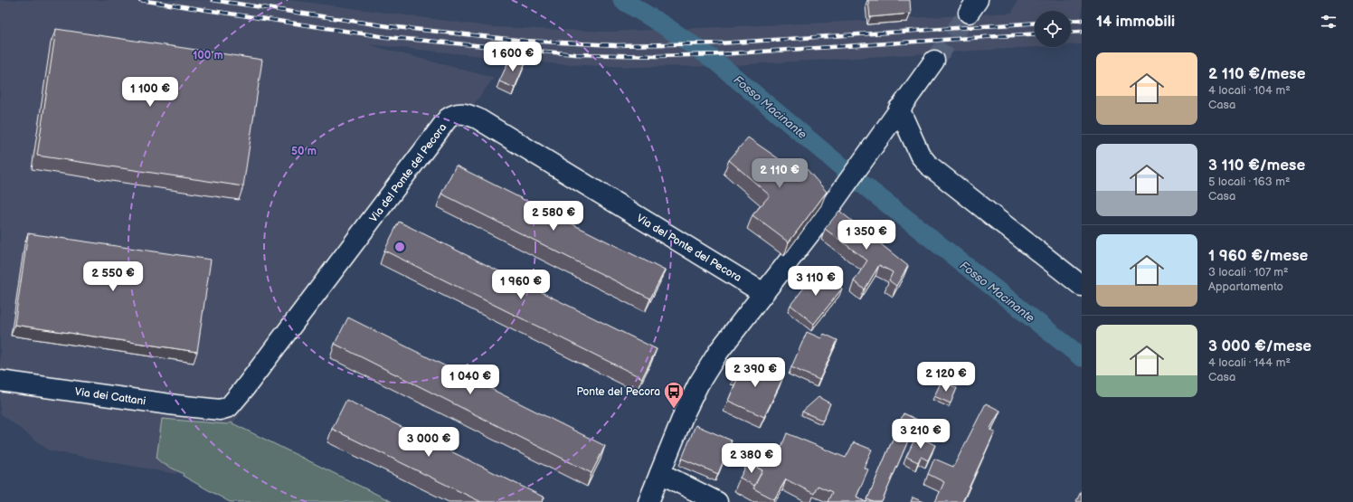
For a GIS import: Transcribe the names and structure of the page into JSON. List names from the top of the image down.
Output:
{
  "streets": {
    "street": ["Via del Ponte del Pecora", "Via dei Cattani"]
  },
  "crossings": [
    ["Via del Ponte del Pecora", "Via dei Cattani"]
  ],
  "water": ["Fosso Macinante"],
  "places": {
    "bus stop": ["Ponte del Pecora"]
  },
  "page": {
    "heading": "14 immobili",
    "price": [
      "1 600 €",
      "1 100 €",
      "2 110 €",
      "2 580 €",
      "1 350 €",
      "2 550 €",
      "3 110 €",
      "1 960 €",
      "2 390 €",
      "2 120 €",
      "1 040 €",
      "3 210 €",
      "3 000 €",
      "2 380 €"
    ],
    "list": [
      {
        "name": "2 110 €/mese",
        "note": "4 locali · 104 m² · Casa"
      },
      {
        "name": "3 110 €/mese",
        "note": "5 locali · 163 m² · Casa"
      },
      {
        "name": "1 960 €/mese",
        "note": "3 locali · 107 m² · Appartamento"
      },
      {
        "name": "3 000 €/mese",
        "note": "4 locali · 144 m² · Casa"
      }
    ]
  },
  "rings": ["100 m", "50 m"]
}
